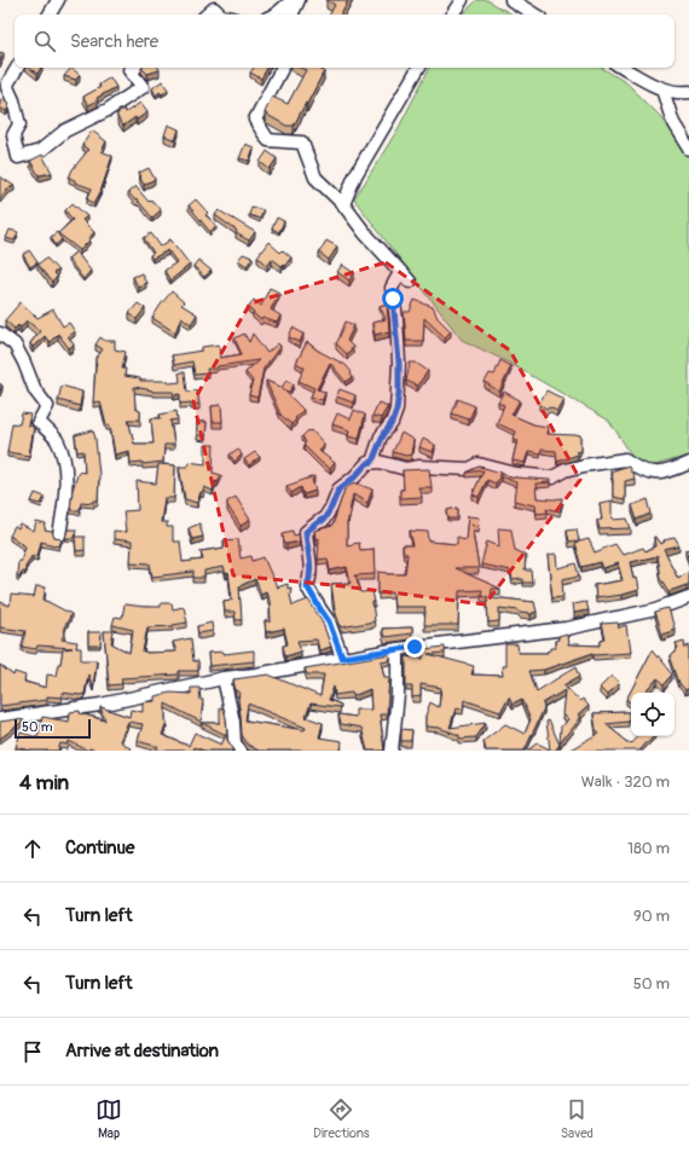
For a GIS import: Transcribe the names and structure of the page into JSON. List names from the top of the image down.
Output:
{
  "scale_bar": "50 m",
  "page": {
    "search": "Search here",
    "scale": "50 m",
    "heading": ["4 min", "Walk · 320 m"],
    "list": [
      ["Continue", "180 m"],
      ["Turn left", "90 m"],
      ["Turn left", "50 m"],
      "Arrive at destination"
    ],
    "nav": ["Map", "Directions", "Saved"]
  }
}
